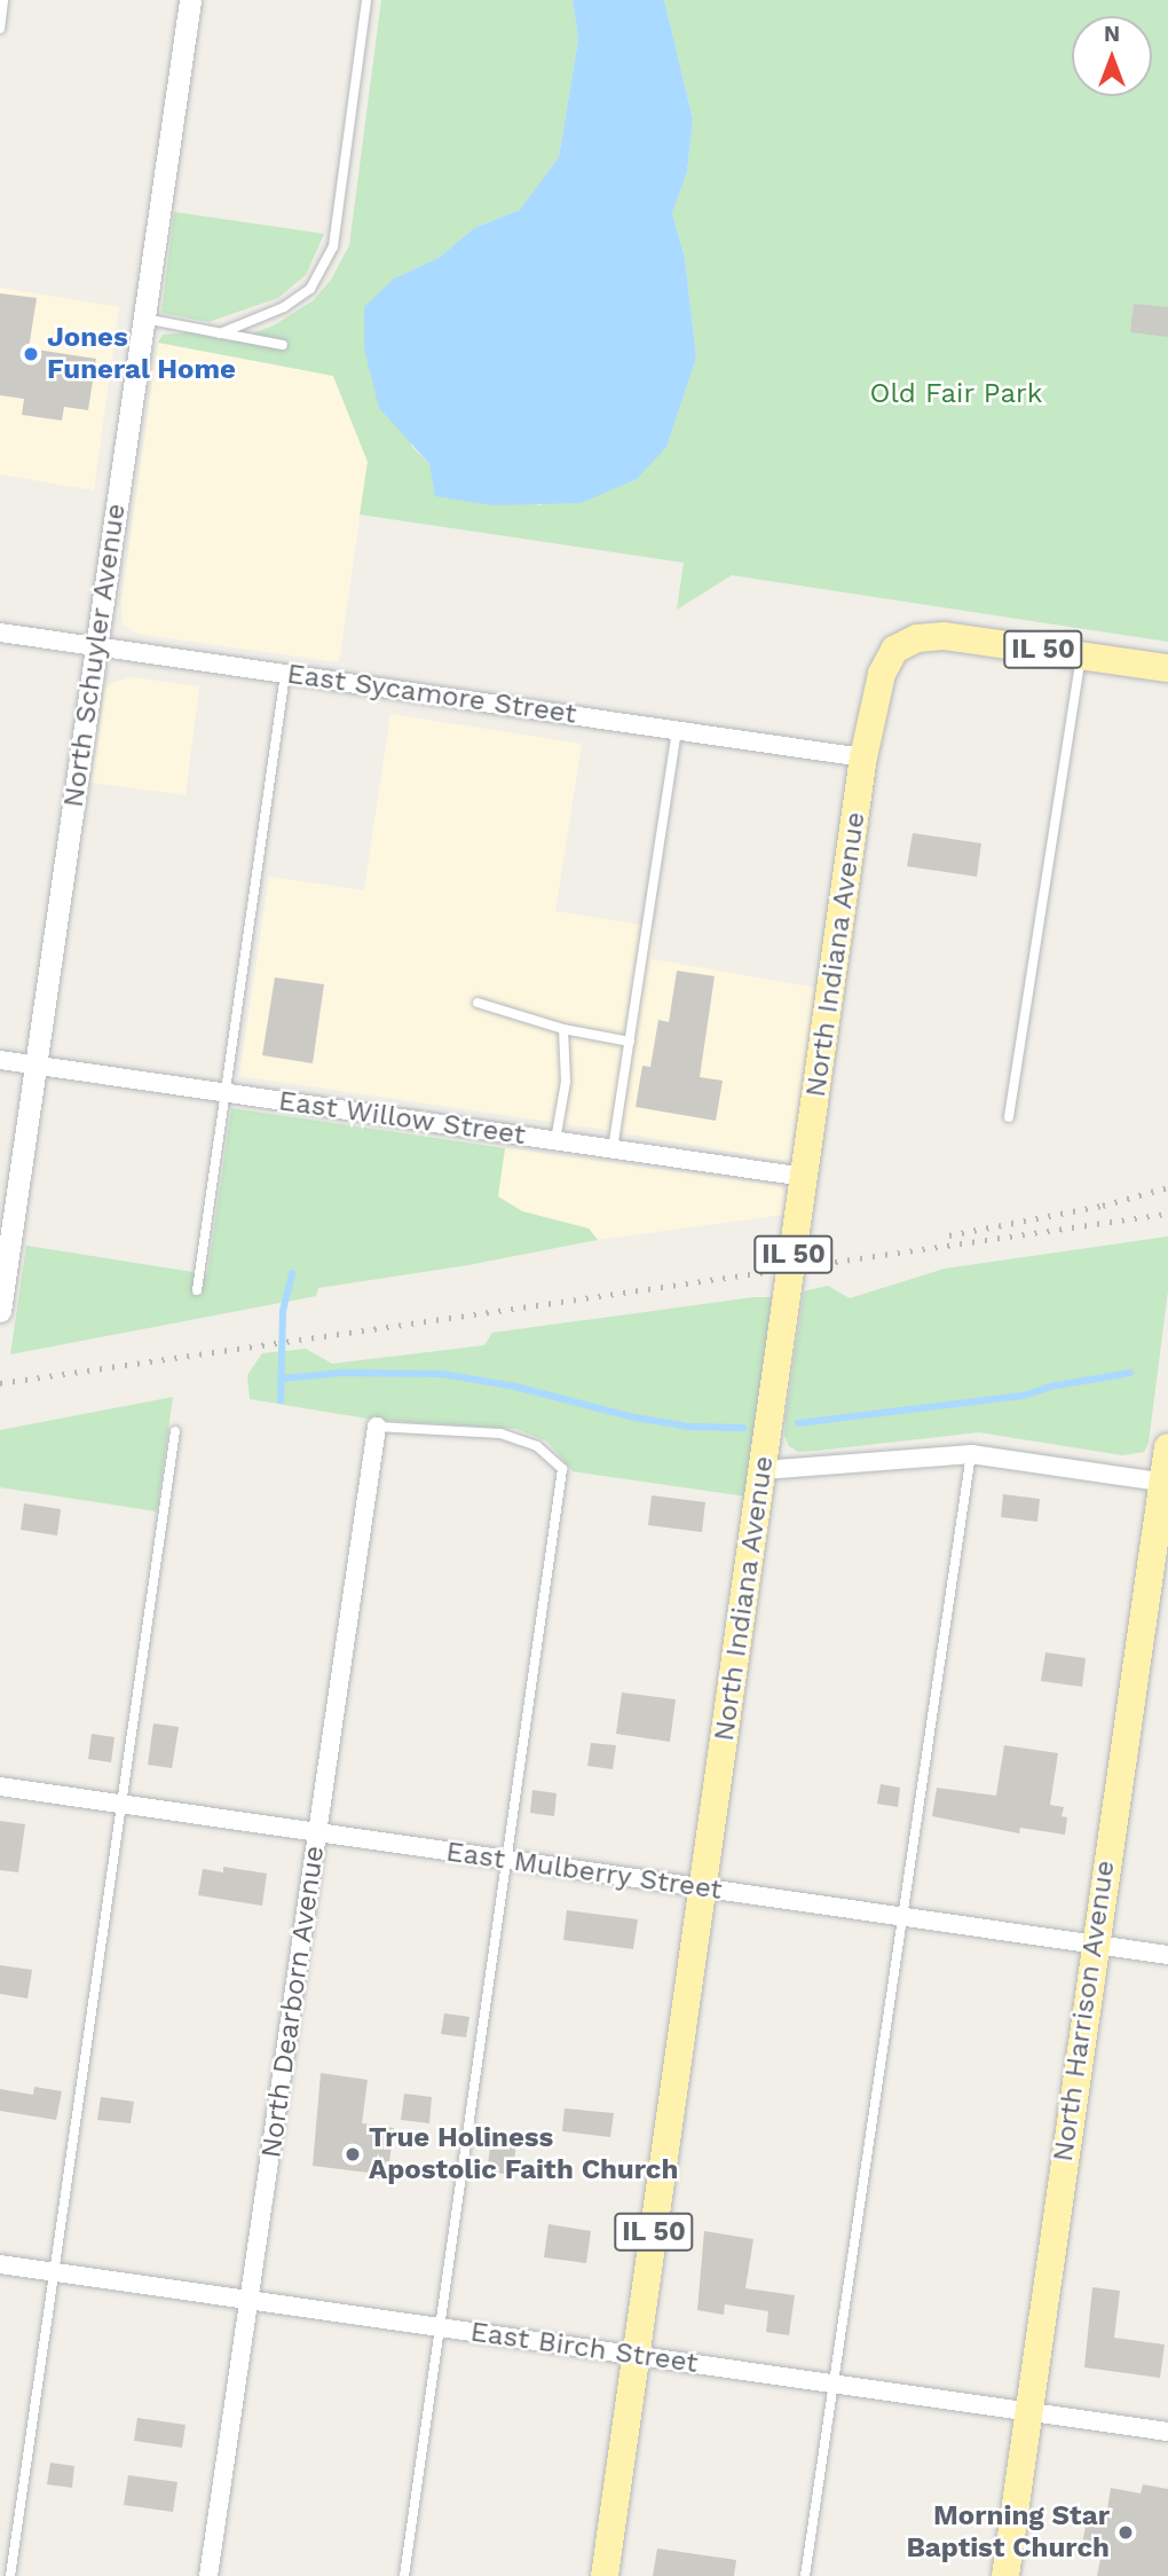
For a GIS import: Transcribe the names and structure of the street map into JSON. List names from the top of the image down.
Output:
{
  "streets": {
    "main road": ["IL 50", "North Indiana Avenue", "North Harrison Avenue"],
    "street": [
      "North Schuyler Avenue",
      "East Sycamore Street",
      "East Willow Street",
      "East Mulberry Street",
      "North Dearborn Avenue",
      "East Birch Street"
    ]
  },
  "crossings": [
    ["IL 50", "North Indiana Avenue"],
    ["North Schuyler Avenue", "East Sycamore Street"],
    ["North Schuyler Avenue", "East Willow Street"],
    ["East Sycamore Street", "North Indiana Avenue"],
    ["North Indiana Avenue", "East Willow Street"],
    ["North Indiana Avenue", "East Mulberry Street"],
    ["North Indiana Avenue", "East Birch Street"],
    ["East Mulberry Street", "North Dearborn Avenue"],
    ["East Mulberry Street", "North Harrison Avenue"],
    ["North Dearborn Avenue", "East Birch Street"],
    ["North Harrison Avenue", "East Birch Street"]
  ],
  "parks": ["Old Fair Park"],
  "places": ["Jones Funeral Home", "True Holiness Apostolic Faith Church", "Morning Star Baptist Church"],
  "north": "top"
}
